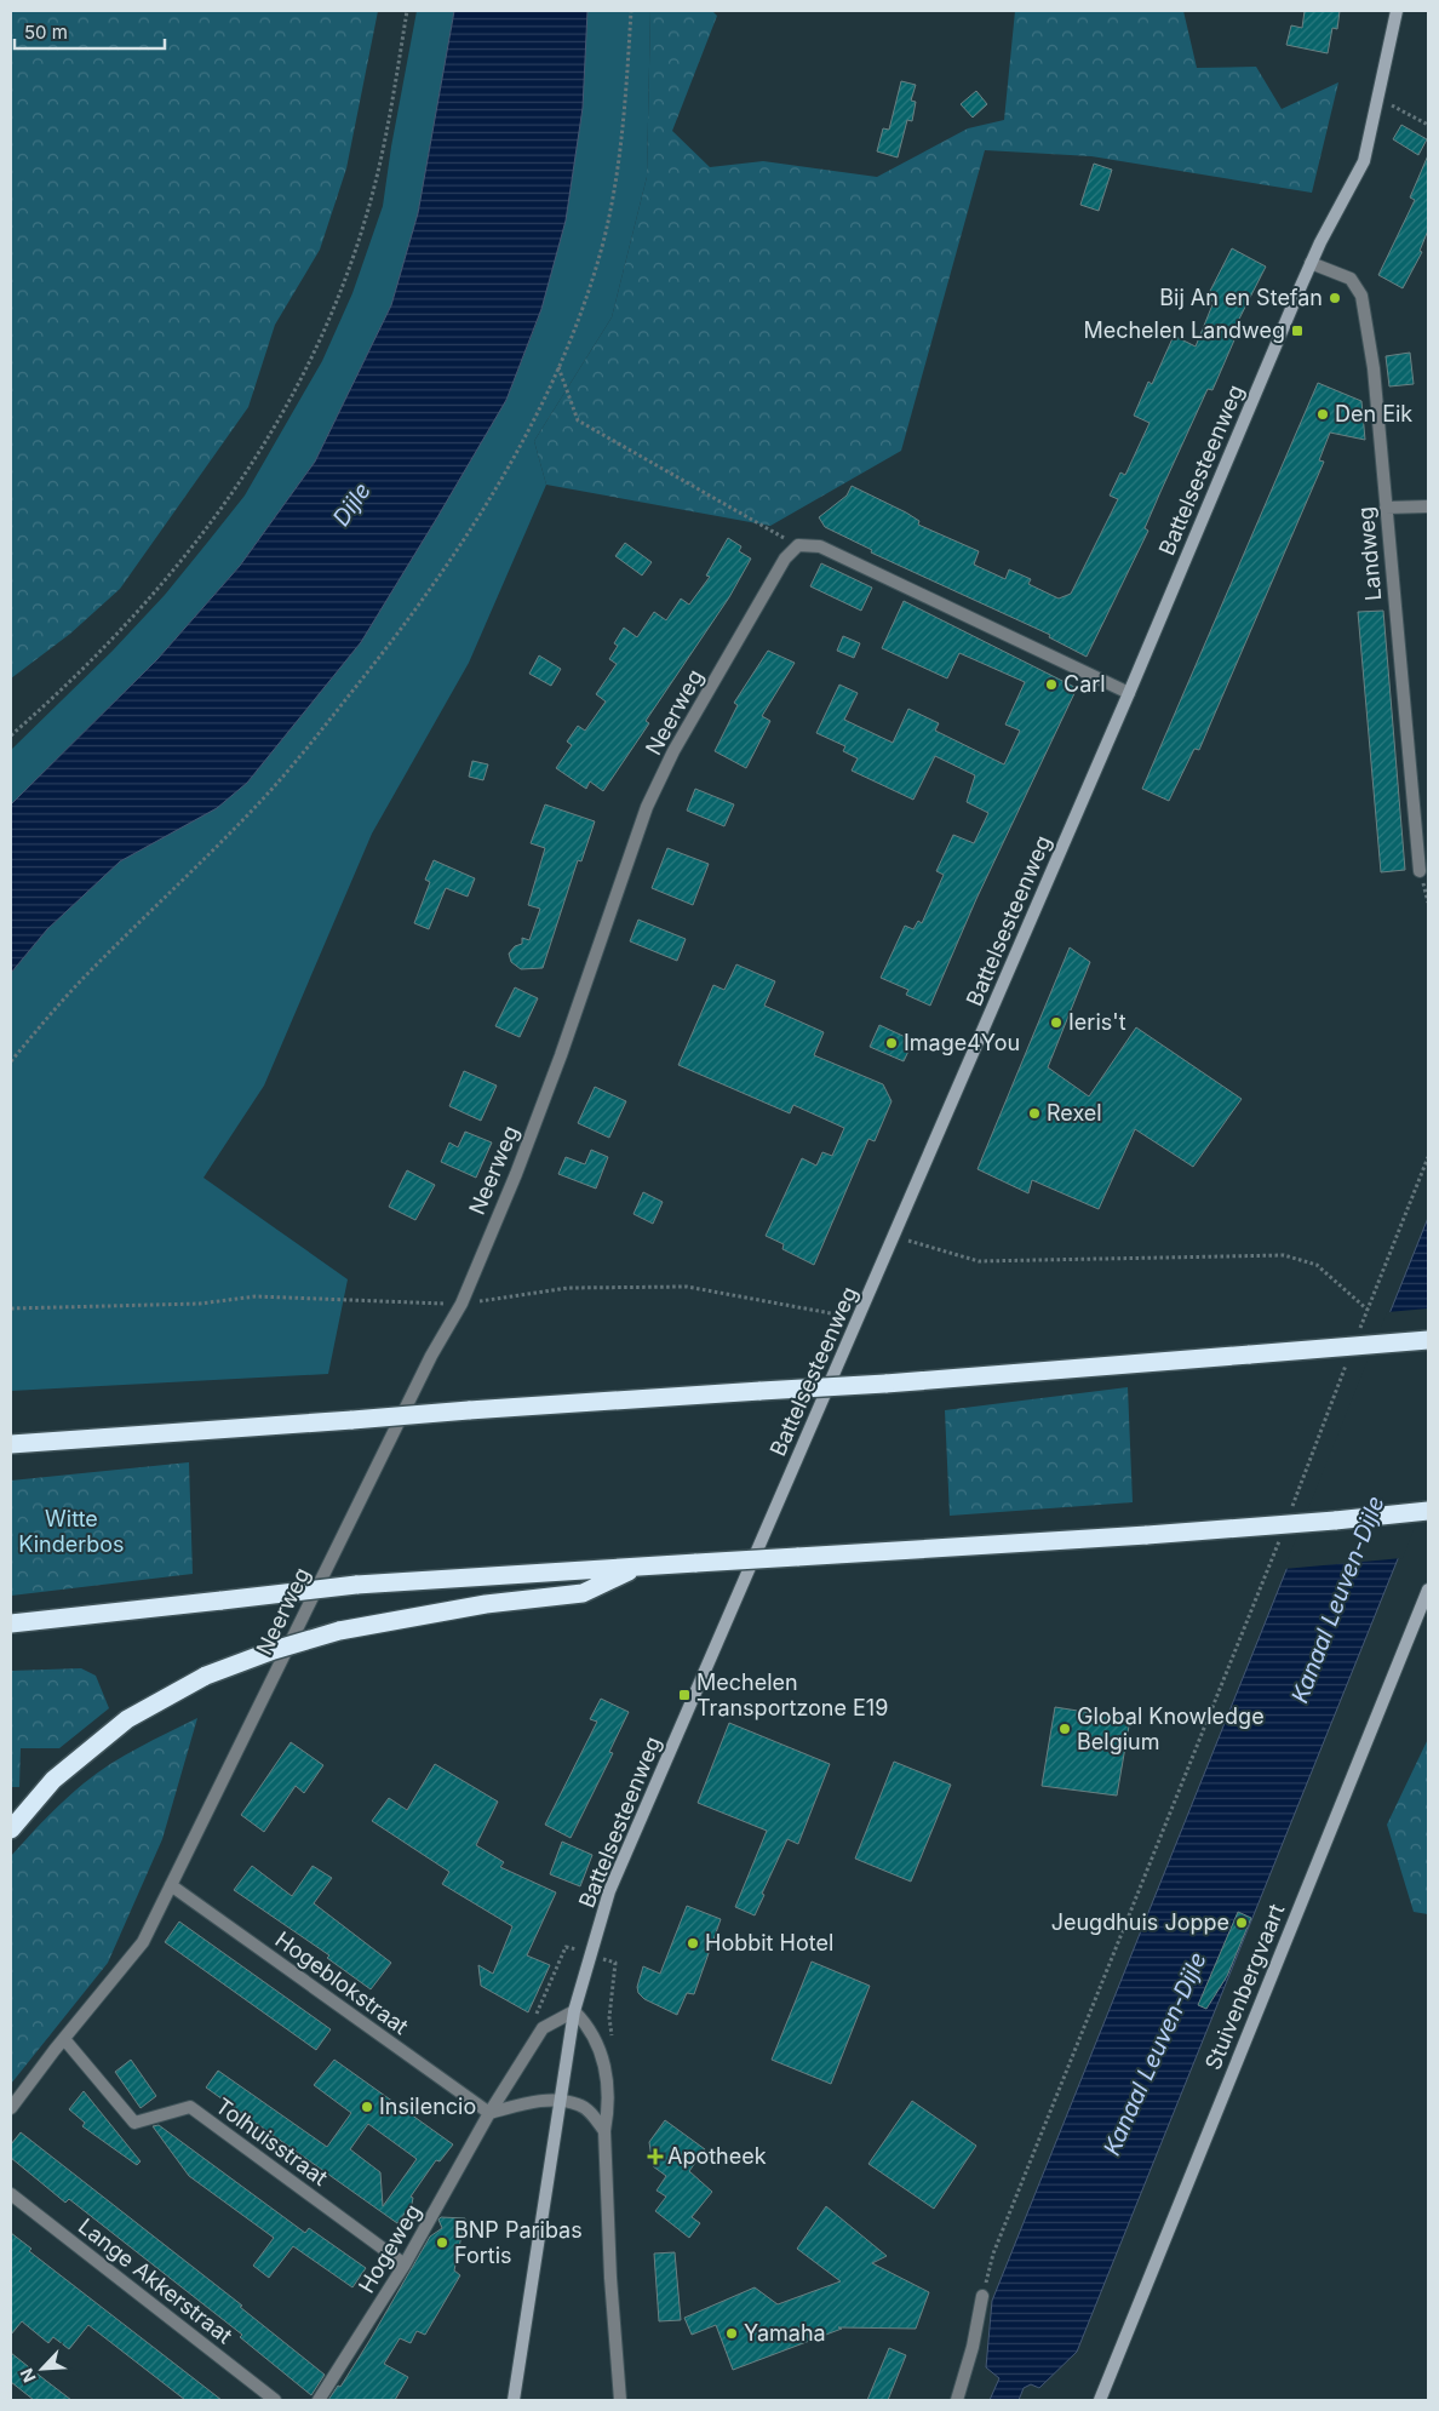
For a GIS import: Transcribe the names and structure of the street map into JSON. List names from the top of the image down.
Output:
{
  "streets": {
    "main road": ["Battelsesteenweg", "Stuivenbergvaart"],
    "street": [
      "Landweg",
      "Neerweg",
      "Hogeblokstraat",
      "Tolhuisstraat",
      "Hogeweg",
      "Lange Akkerstraat"
    ]
  },
  "crossings": [
    ["Battelsesteenweg", "Landweg"],
    ["Battelsesteenweg", "Hogeweg"],
    ["Neerweg", "Hogeblokstraat"],
    ["Neerweg", "Tolhuisstraat"],
    ["Hogeblokstraat", "Hogeweg"],
    ["Tolhuisstraat", "Hogeweg"]
  ],
  "water": ["Dijle", "Kanaal Leuven-Dijle"],
  "parks": ["Witte Kinderbos"],
  "places": {
    "other": [
      "Bij An en Stefan",
      "Den Eik",
      "Carl",
      "Ieris't",
      "Image4You",
      "Rexel",
      "Global Knowledge Belgium",
      "Jeugdhuis Joppe",
      "Hobbit Hotel",
      "Insilencio",
      "BNP Paribas Fortis",
      "Yamaha"
    ],
    "transit": ["Mechelen Landweg", "Mechelen Transportzone E19"],
    "health": ["Apotheek"]
  },
  "scale_bar": "50 m",
  "north": "bottom left"
}
